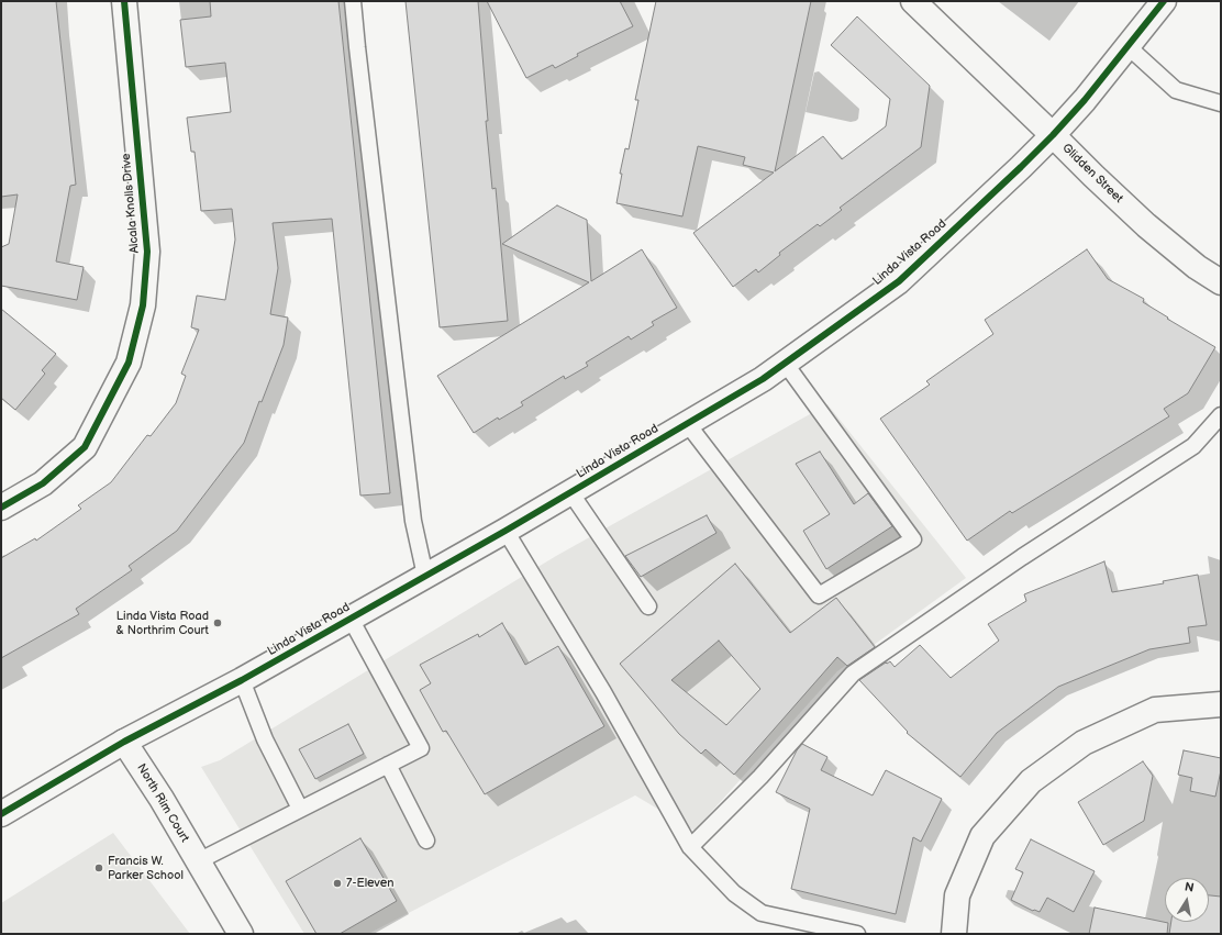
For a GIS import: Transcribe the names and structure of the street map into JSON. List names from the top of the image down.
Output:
{
  "streets": {
    "street": [
      "Glidden Street",
      "Alcala Knolls Drive",
      "Linda Vista Road",
      "North Rim Court"
    ]
  },
  "crossings": [
    ["Glidden Street", "Linda Vista Road"],
    ["Linda Vista Road", "North Rim Court"]
  ],
  "places": ["Linda Vista Road & Northrim Court", "Francis W. Parker School", "7-Eleven"],
  "north": "top"
}
